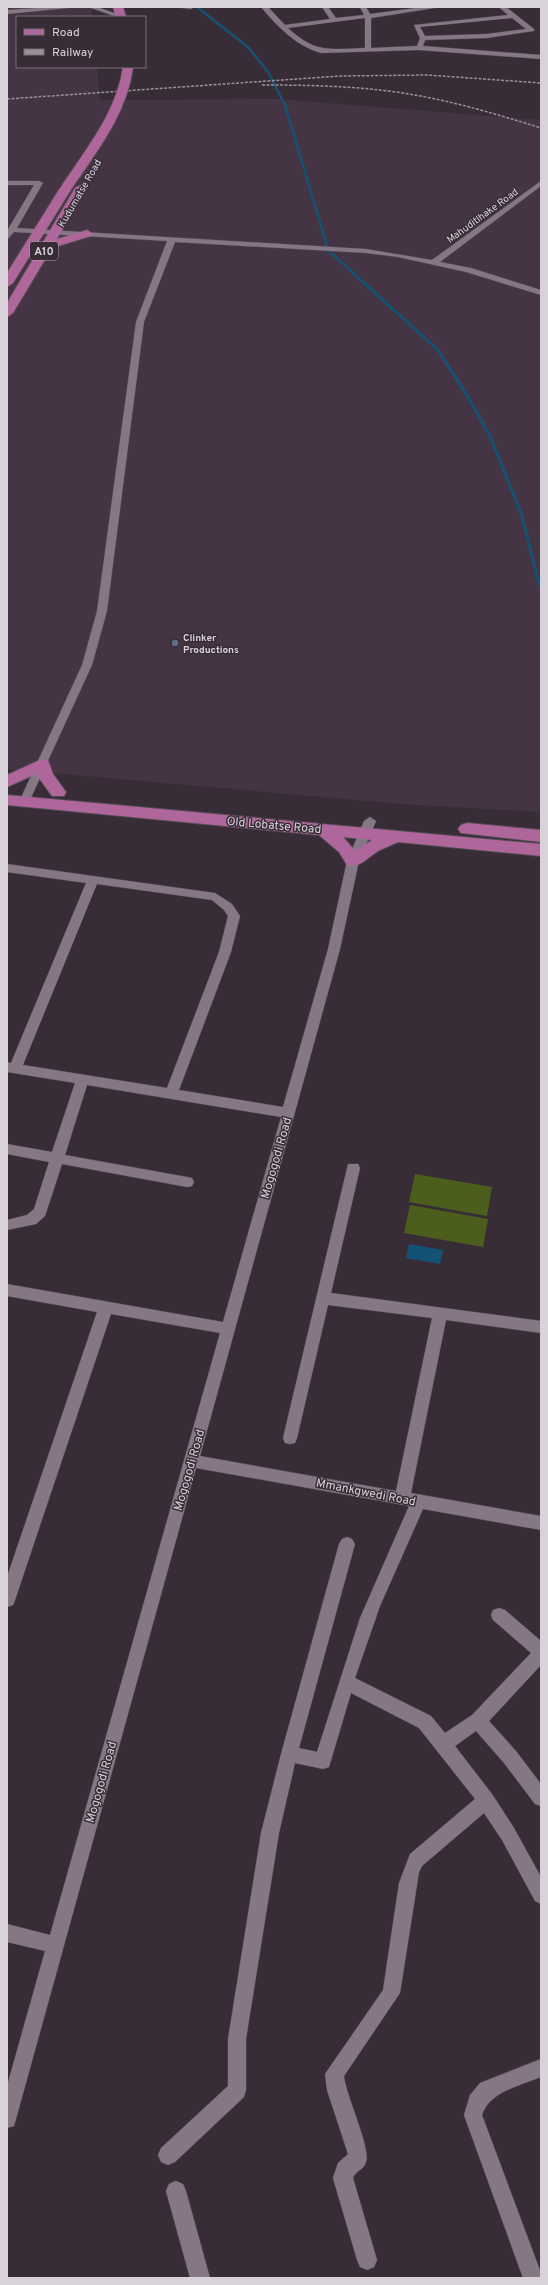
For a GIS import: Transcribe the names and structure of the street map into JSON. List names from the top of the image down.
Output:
{
  "streets": {
    "main road": ["Kudumatse Road", "A10", "Old Lobatse Road"],
    "street": ["Mahuditlhake Road", "Mogogodi Road", "Mmankgwedi Road"]
  },
  "crossings": [
    ["Old Lobatse Road", "Mogogodi Road"],
    ["Mogogodi Road", "Mmankgwedi Road"]
  ],
  "places": ["Clinker Productions"],
  "legend": ["Road", "Railway"]
}
